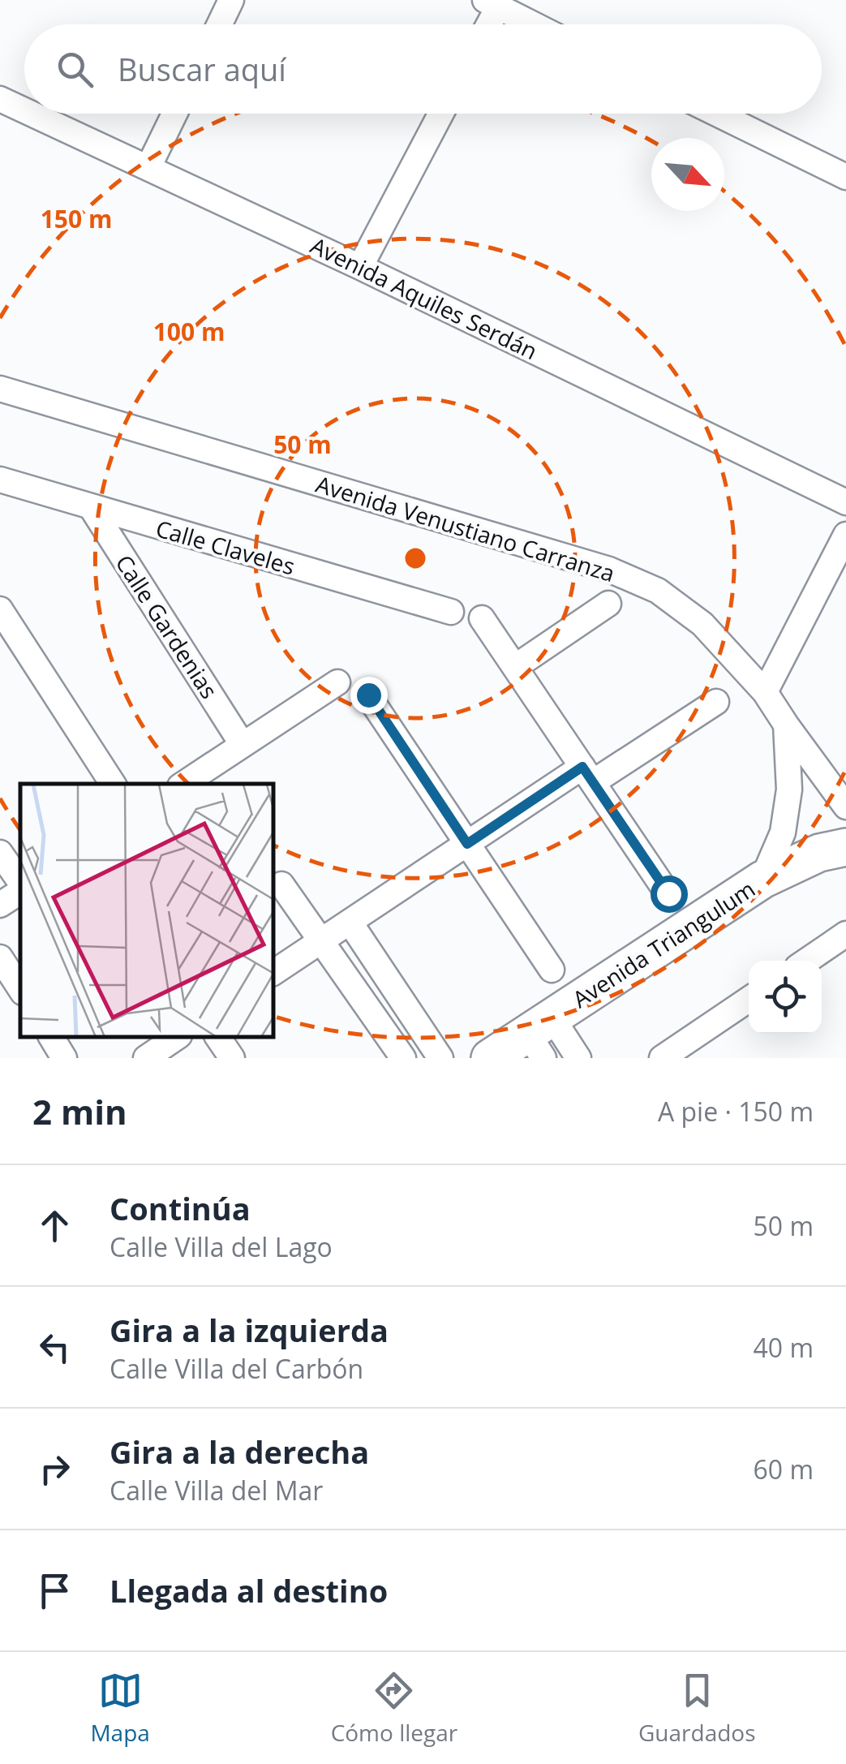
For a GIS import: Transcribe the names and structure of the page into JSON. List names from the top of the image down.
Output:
{
  "streets": {
    "main road": ["Avenida Triangulum"],
    "street": [
      "Avenida Aquiles Serdán",
      "Avenida Venustiano Carranza",
      "Calle Claveles",
      "Calle Gardenias"
    ]
  },
  "crossings": [
    ["Avenida Venustiano Carranza", "Avenida Triangulum"],
    ["Calle Claveles", "Calle Gardenias"]
  ],
  "north": "bottom right",
  "page": {
    "search": "Buscar aquí",
    "heading": ["2 min", "A pie · 150 m"],
    "list": [
      ["Continúa", "Calle Villa del Lago", "50 m"],
      ["Gira a la izquierda", "Calle Villa del Carbón", "40 m"],
      ["Gira a la derecha", "Calle Villa del Mar", "60 m"],
      "Llegada al destino"
    ],
    "nav": ["Mapa", "Cómo llegar", "Guardados"]
  },
  "rings": ["150 m", "100 m", "50 m"]
}
